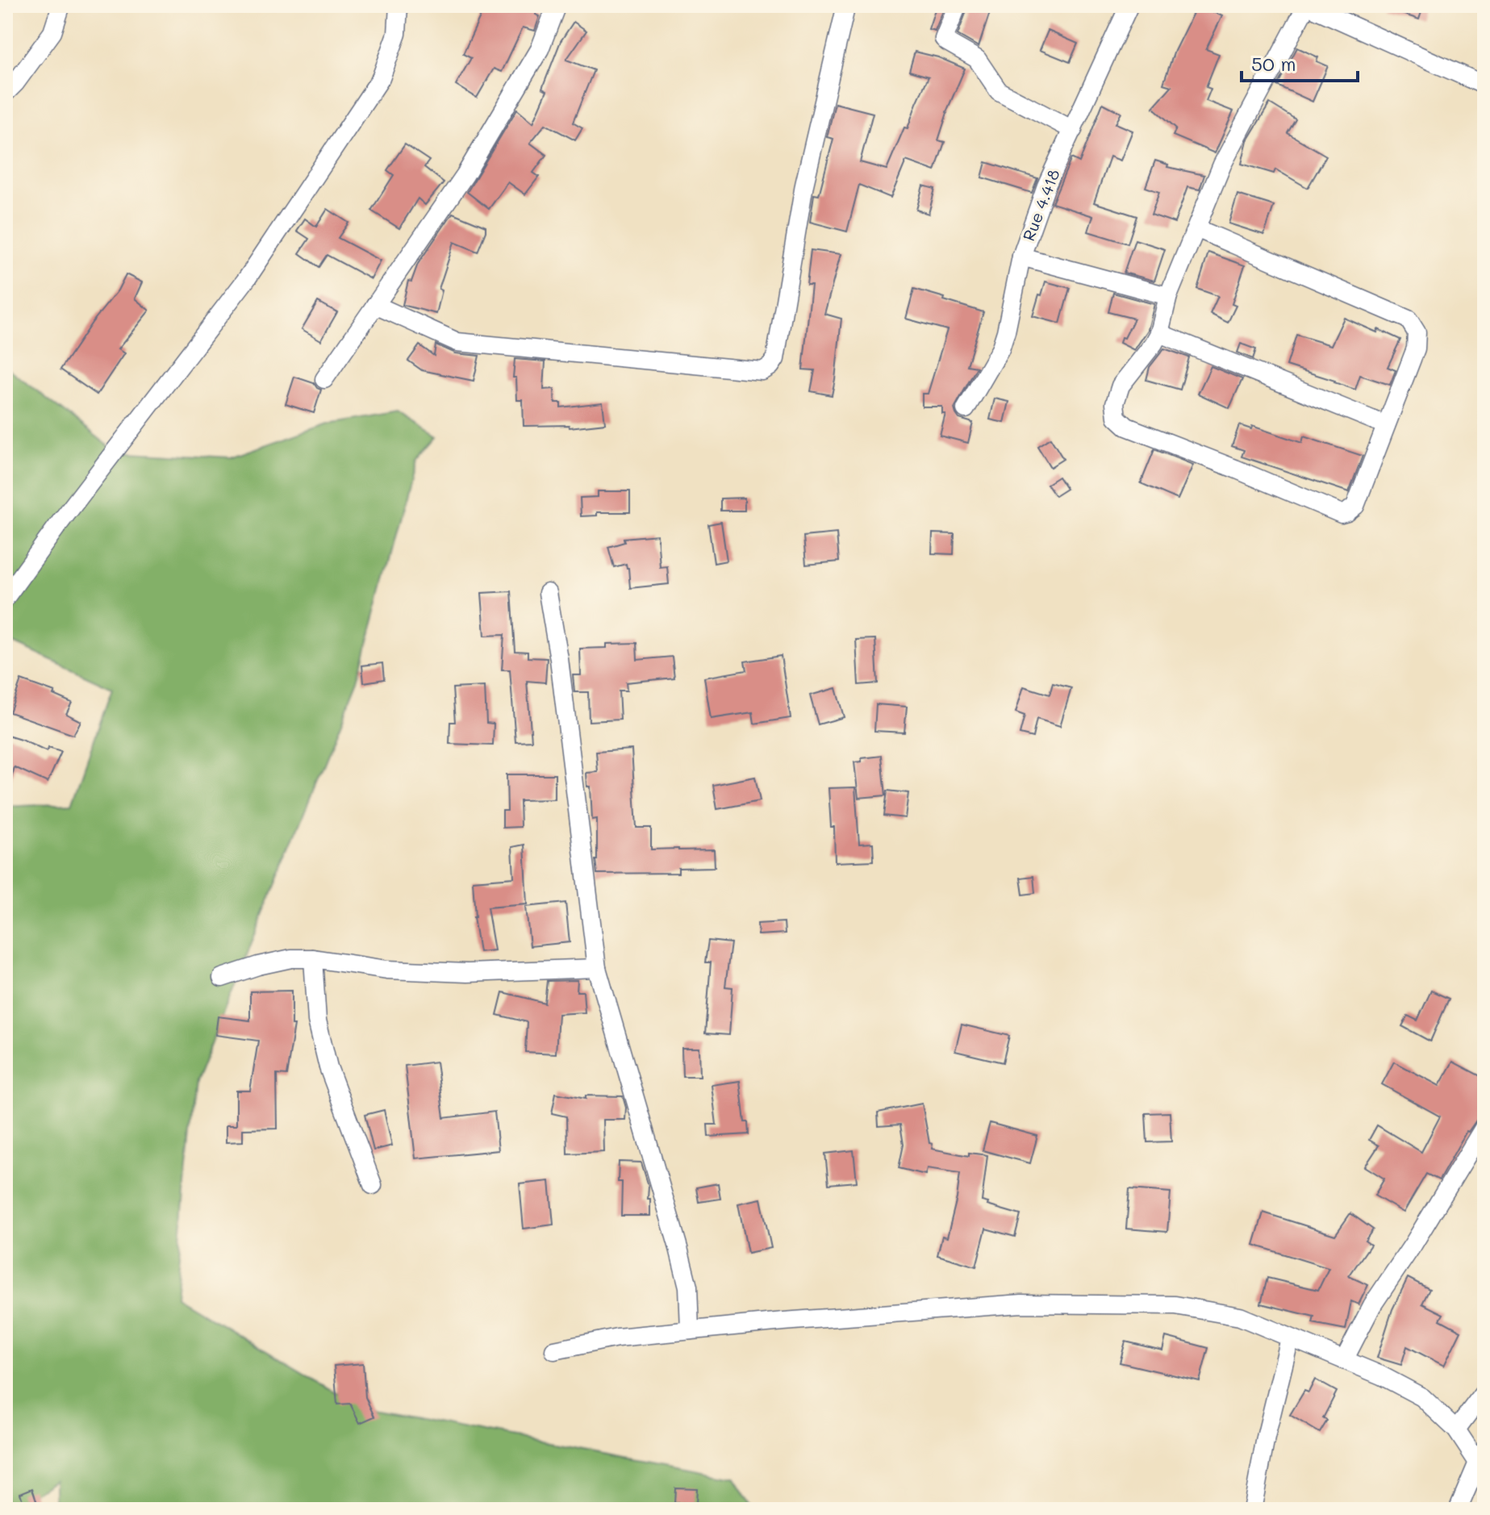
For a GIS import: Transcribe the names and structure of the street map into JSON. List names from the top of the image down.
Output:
{
  "streets": {
    "street": ["Rue 4.418"]
  },
  "scale_bar": "50 m"
}
